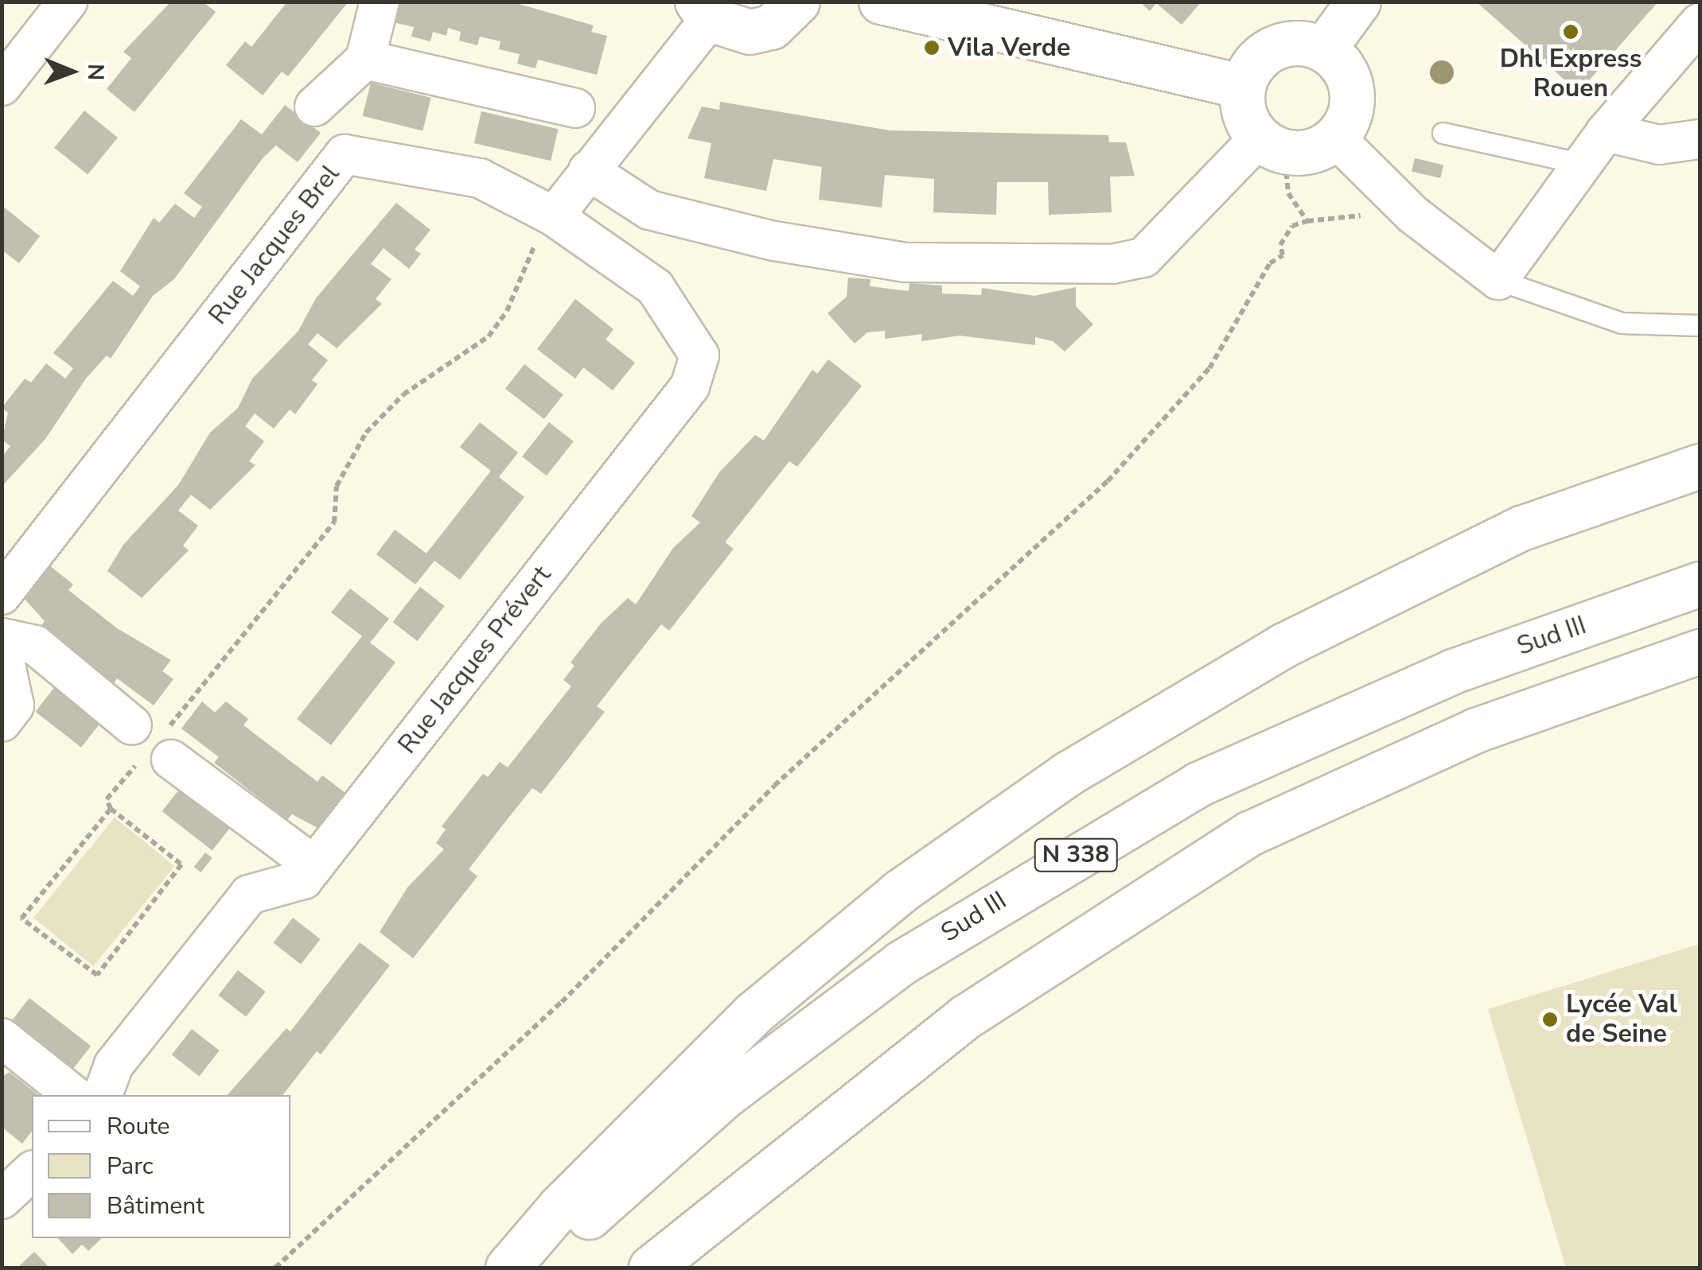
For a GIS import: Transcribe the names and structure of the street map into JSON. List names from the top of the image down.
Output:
{
  "streets": {
    "main road": ["Sud III", "N 338"],
    "street": ["Rue Jacques Brel", "Rue Jacques Prévert"]
  },
  "crossings": [
    ["Rue Jacques Brel", "Rue Jacques Prévert"]
  ],
  "places": ["Dhl Express Rouen", "Vila Verde", "Lycée Val de Seine"],
  "legend": ["Route", "Parc", "Bâtiment"],
  "north": "right"
}
